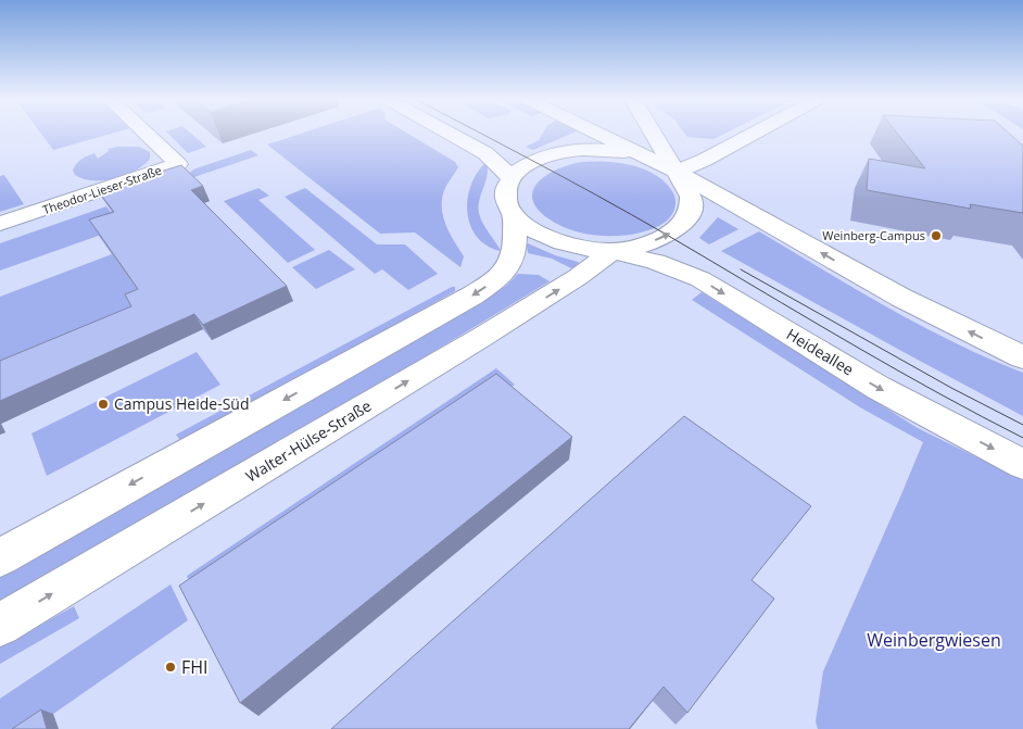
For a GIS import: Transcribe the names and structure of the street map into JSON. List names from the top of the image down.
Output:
{
  "streets": {
    "street": ["Theodor-Lieser-Straße", "Heideallee", "Walter-Hülse-Straße"]
  },
  "crossings": [
    ["Heideallee", "Walter-Hülse-Straße"]
  ],
  "parks": ["Weinbergwiesen"],
  "places": ["Weinberg-Campus", "Campus Heide-Süd", "FHI"]
}
